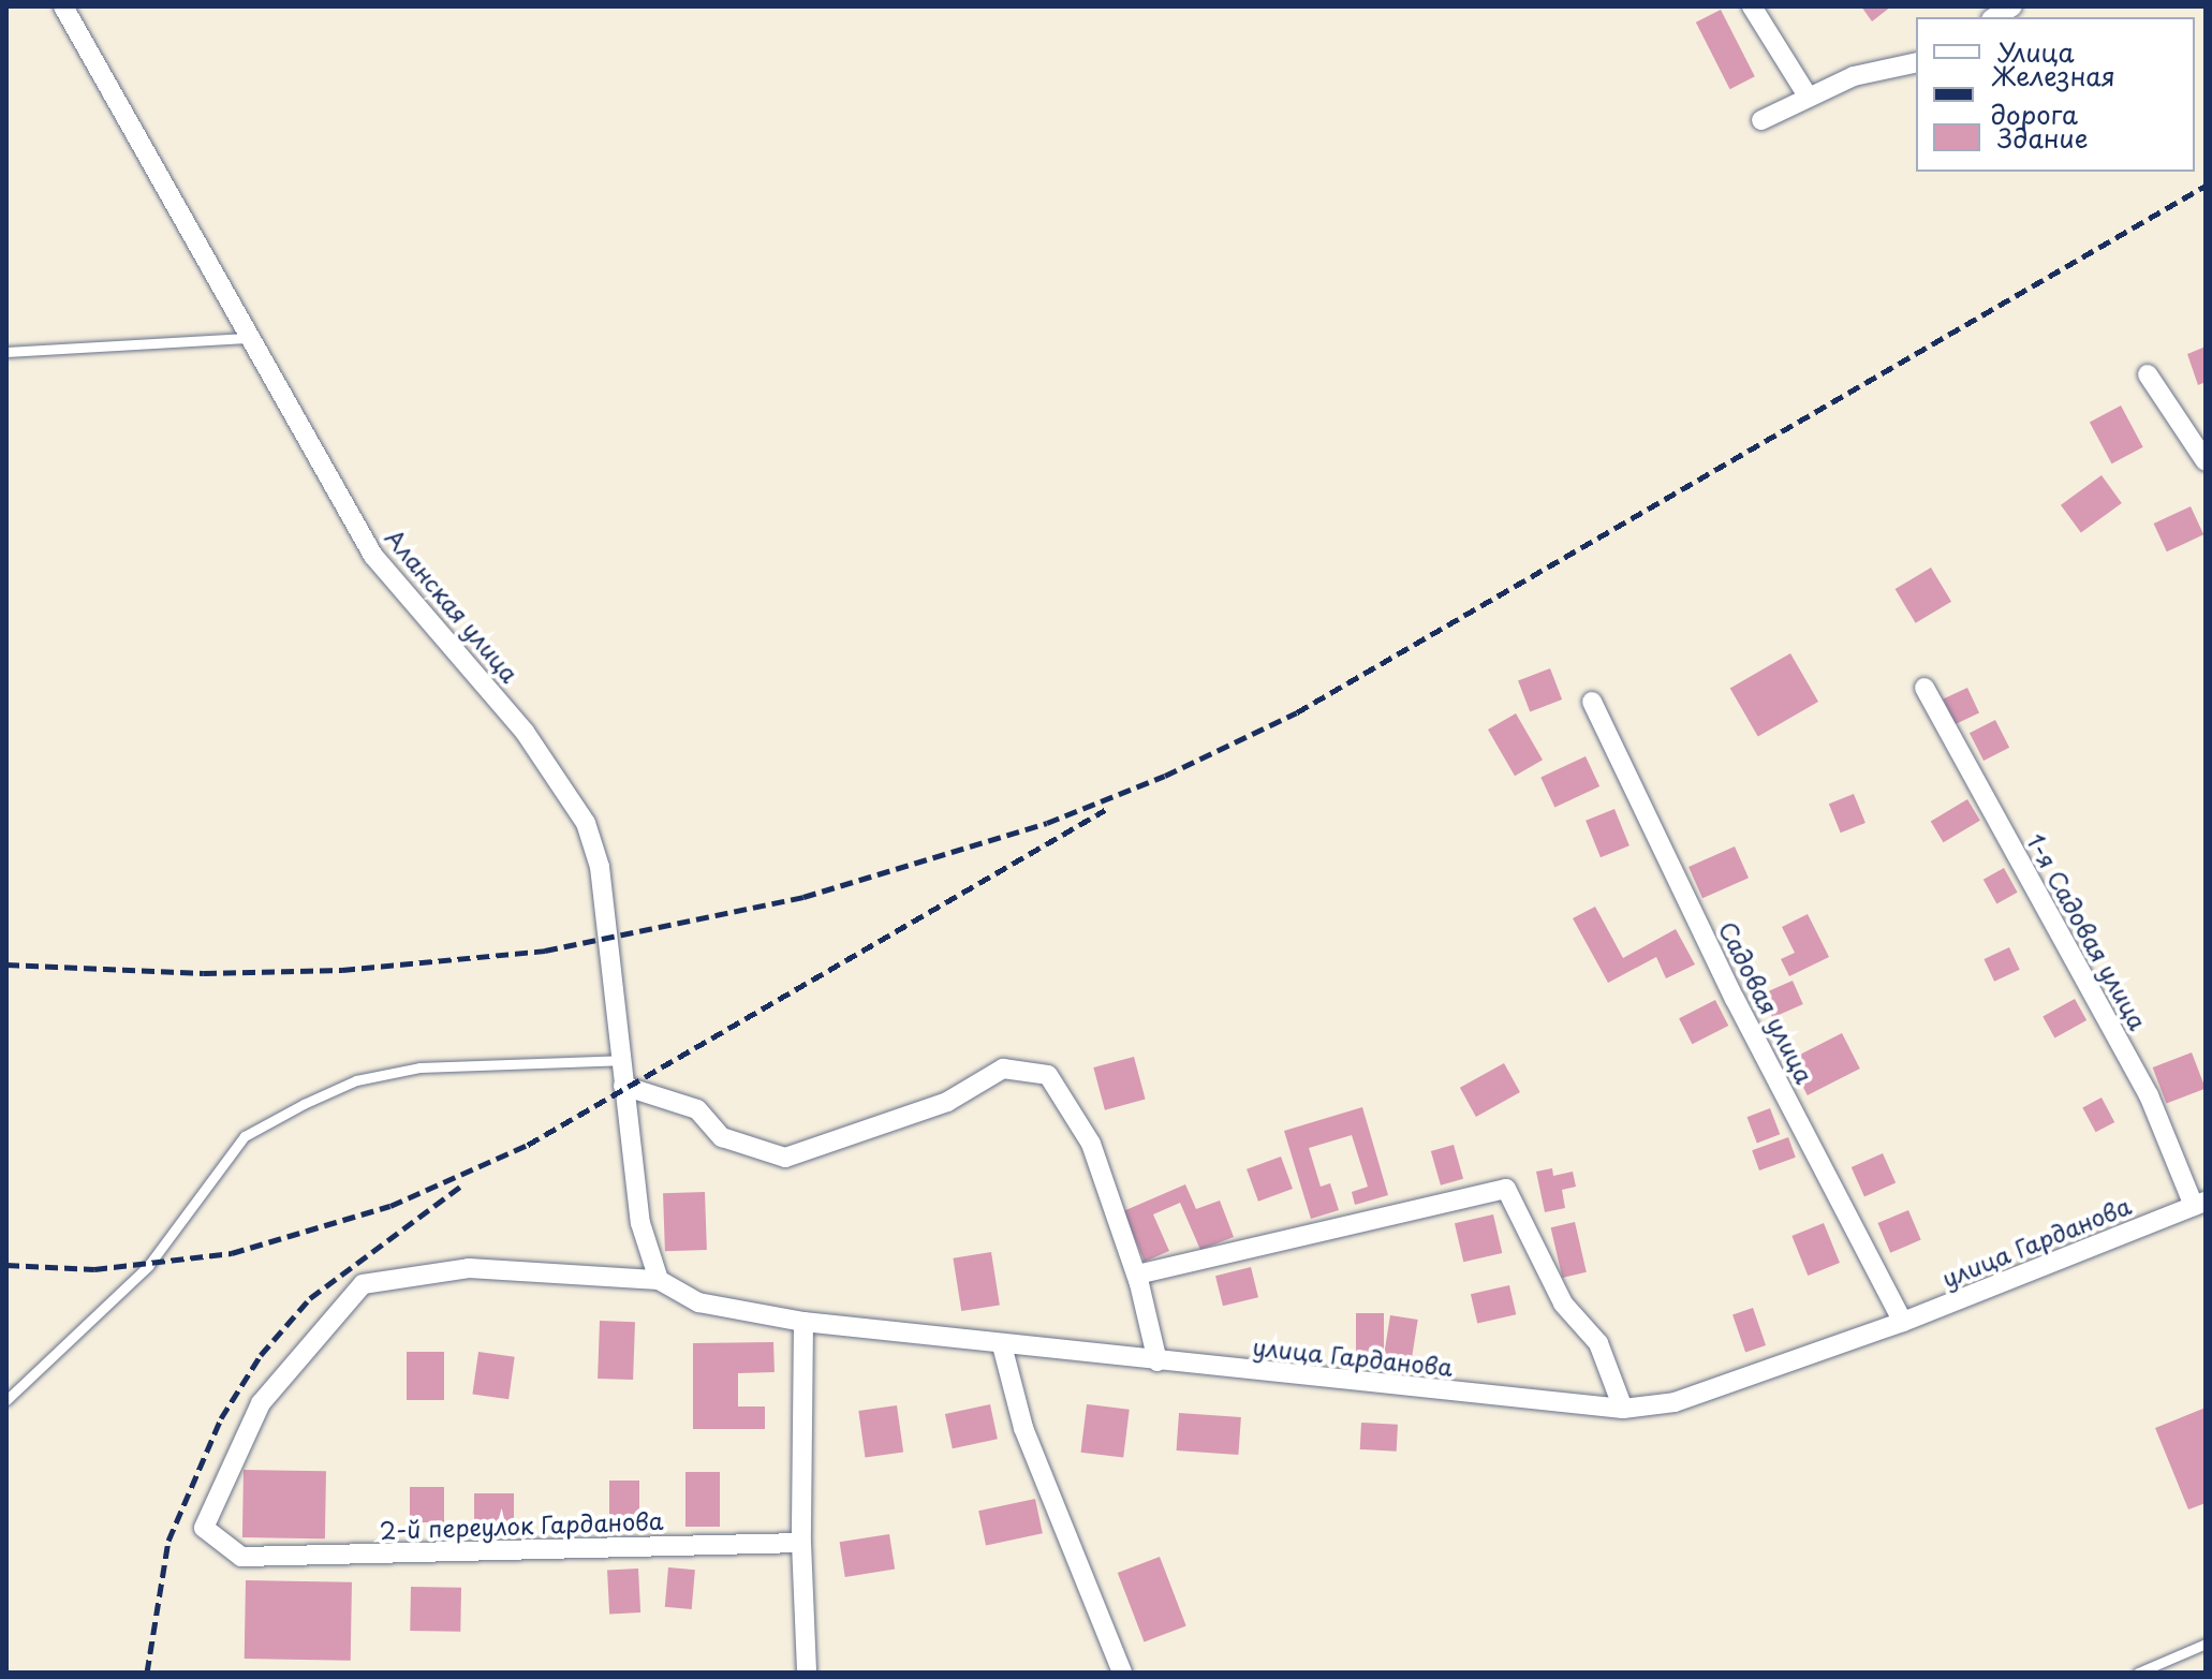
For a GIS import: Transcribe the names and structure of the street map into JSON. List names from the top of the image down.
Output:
{
  "streets": {
    "street": [
      "Аланская улица",
      "1-я Садовая улица",
      "Садовая улица",
      "улица Гарданова",
      "2-й переулок Гарданова"
    ]
  },
  "crossings": [
    ["Аланская улица", "улица Гарданова"],
    ["1-я Садовая улица", "улица Гарданова"],
    ["Садовая улица", "улица Гарданова"],
    ["улица Гарданова", "2-й переулок Гарданова"]
  ],
  "legend": ["Улица", "Железная дорога", "Здание"]
}
